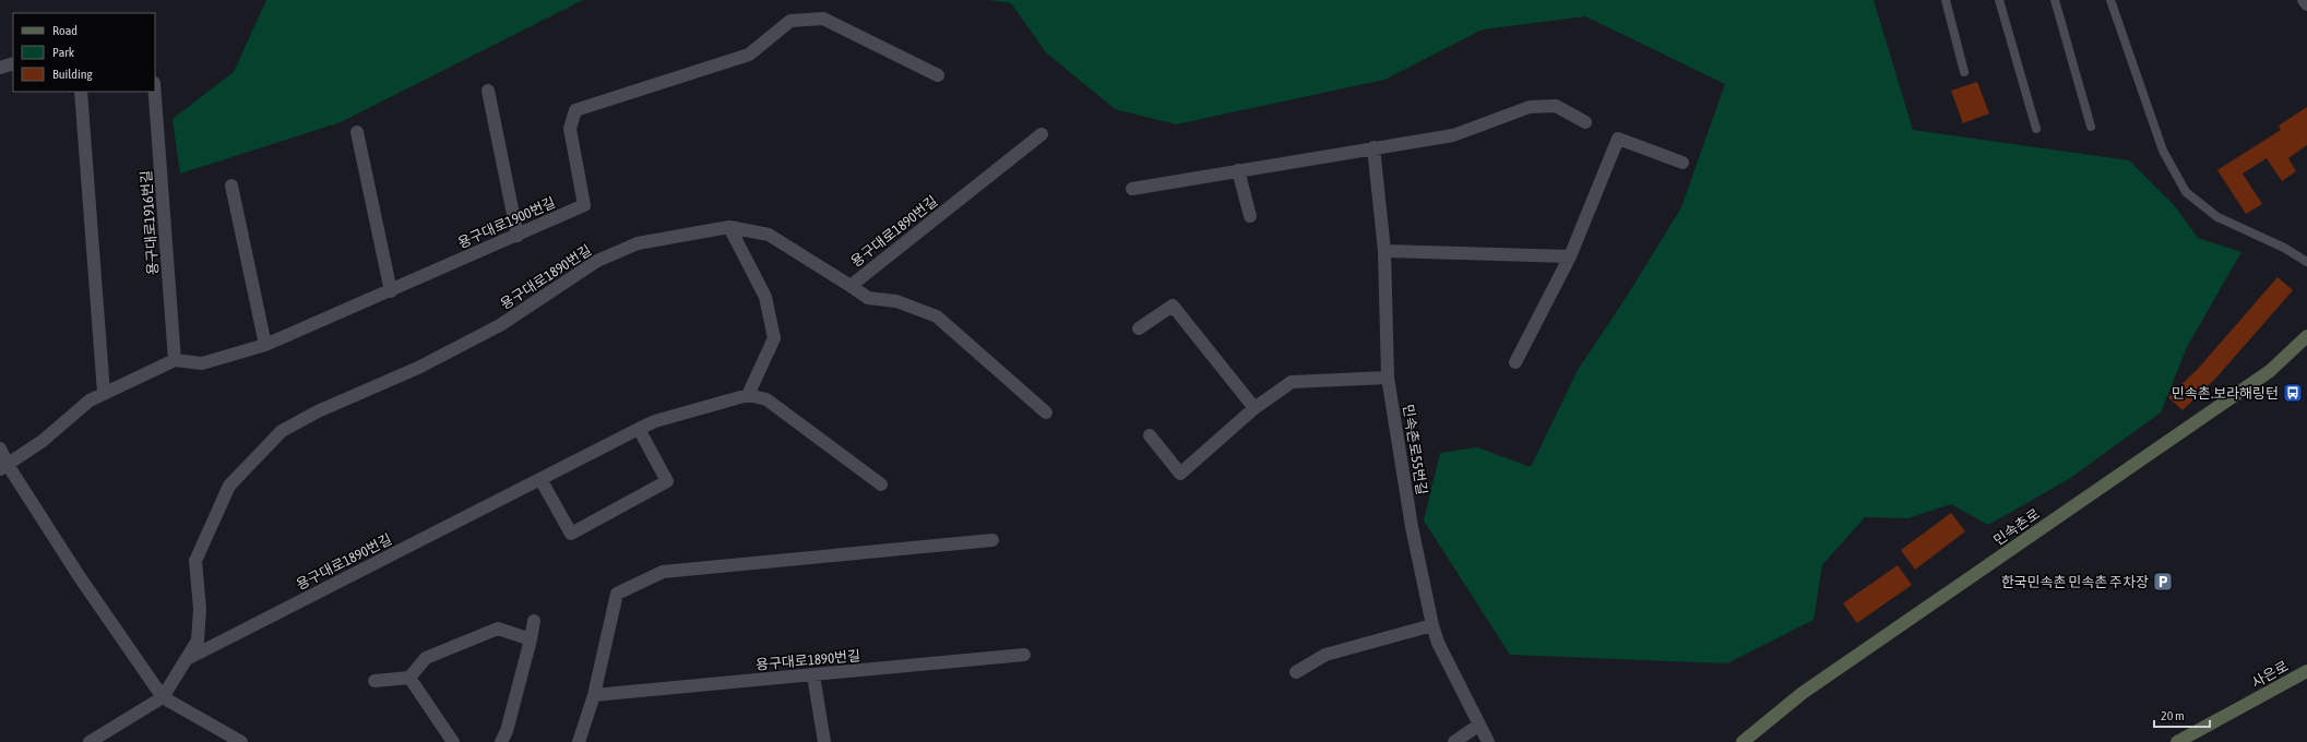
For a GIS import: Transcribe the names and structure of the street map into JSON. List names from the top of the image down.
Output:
{
  "streets": {
    "street": [
      "용구대로1916번길",
      "용구대로1900번길",
      "용구대로1890번길",
      "민속촌로55번길",
      "민속촌로",
      "사은로"
    ]
  },
  "crossings": [
    ["용구대로1916번길", "용구대로1900번길"]
  ],
  "places": {
    "bus stop": ["민속촌.보라해링턴"],
    "parking": ["한국민속촌 민속촌 주차장"]
  },
  "legend": ["Road", "Park", "Building"],
  "scale_bar": "20 m"
}
